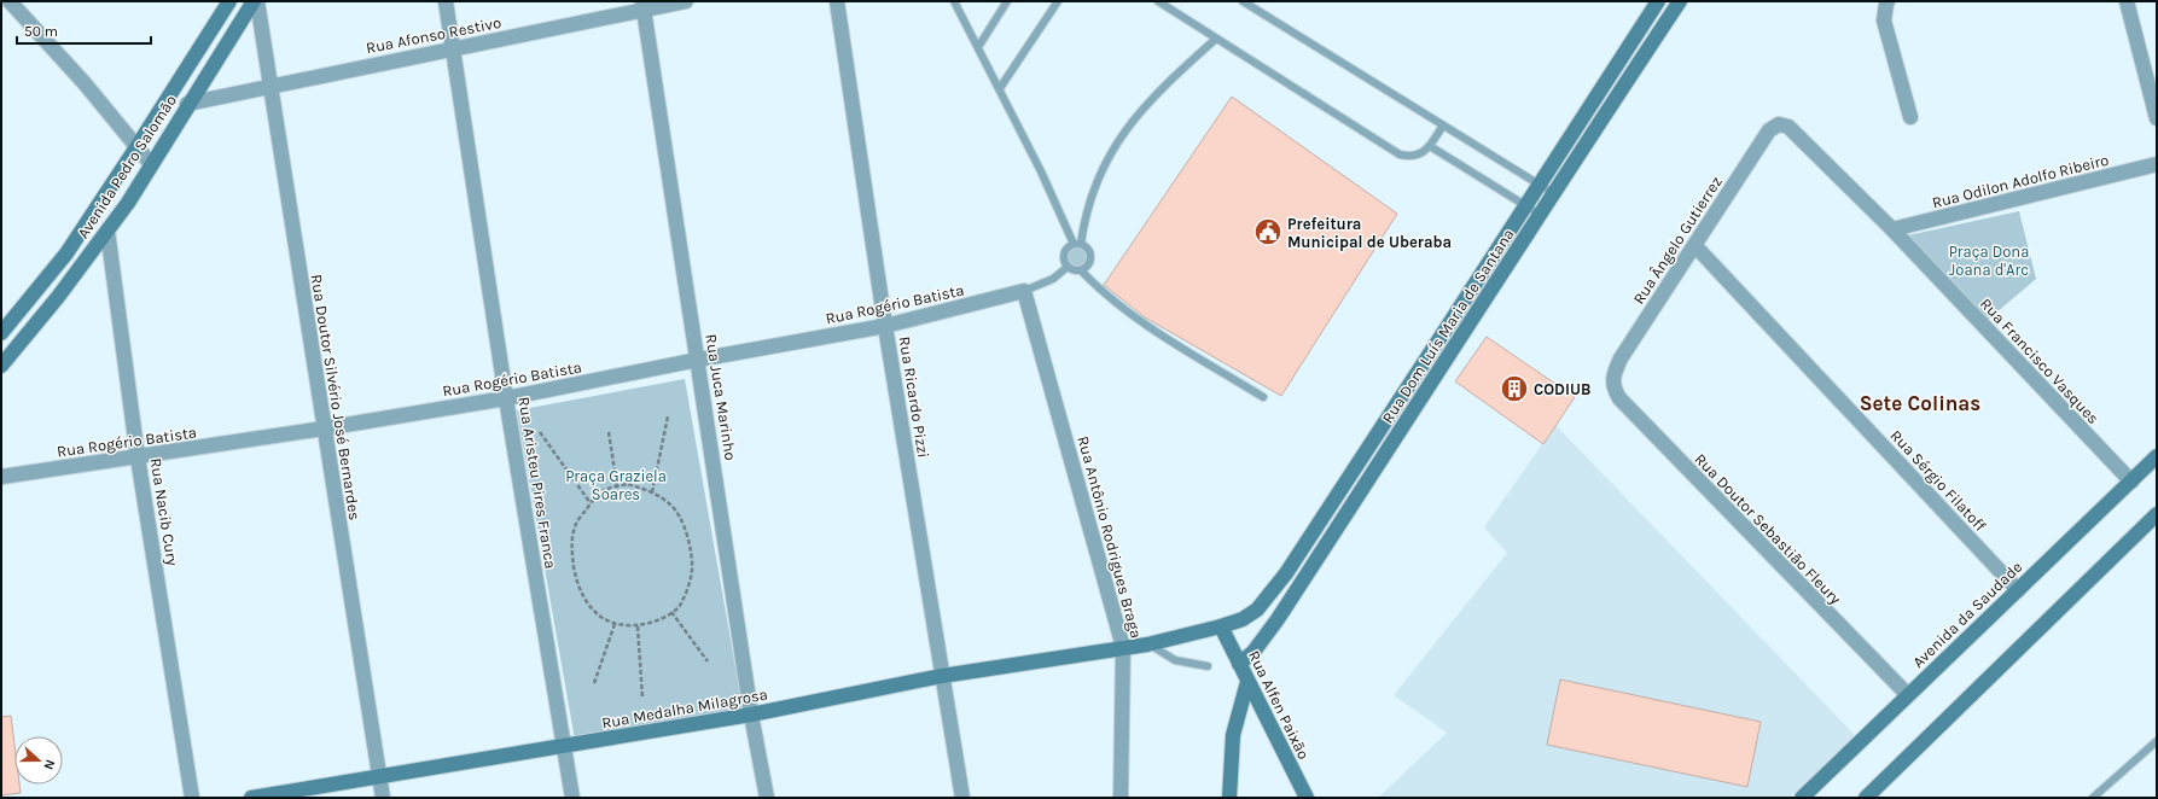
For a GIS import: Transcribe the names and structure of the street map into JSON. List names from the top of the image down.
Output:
{
  "streets": {
    "street": [
      "Rua Afonso Restivo",
      "Avenida Pedro Salomão",
      "Rua Odilon Adolfo Ribeiro",
      "Rua Ângelo Gutierrez",
      "Rua Rogério Batista",
      "Rua Dom Luís Maria de Santana",
      "Rua Francisco Vasques",
      "Rua Doutor Silvério José Bernardes",
      "Rua Juca Marinho",
      "Rua Ricardo Pizzi",
      "Rua Sérgio Filatoff",
      "Rua Aristeu Pires Franca",
      "Rua Nacib Cury",
      "Rua Doutor Sebastião Fleury",
      "Rua Antônio Rodrigues Braga",
      "Avenida da Saudade",
      "Rua Alfen Paixão",
      "Rua Medalha Milagrosa"
    ]
  },
  "crossings": [
    ["Rua Afonso Restivo", "Avenida Pedro Salomão"],
    ["Rua Afonso Restivo", "Rua Doutor Silvério José Bernardes"],
    ["Rua Afonso Restivo", "Rua Juca Marinho"],
    ["Rua Afonso Restivo", "Rua Aristeu Pires Franca"],
    ["Avenida Pedro Salomão", "Rua Nacib Cury"],
    ["Rua Odilon Adolfo Ribeiro", "Rua Francisco Vasques"],
    ["Rua Ângelo Gutierrez", "Rua Francisco Vasques"],
    ["Rua Ângelo Gutierrez", "Rua Sérgio Filatoff"],
    ["Rua Ângelo Gutierrez", "Rua Doutor Sebastião Fleury"],
    ["Rua Rogério Batista", "Rua Doutor Silvério José Bernardes"],
    ["Rua Rogério Batista", "Rua Juca Marinho"],
    ["Rua Rogério Batista", "Rua Ricardo Pizzi"],
    ["Rua Rogério Batista", "Rua Aristeu Pires Franca"],
    ["Rua Rogério Batista", "Rua Nacib Cury"],
    ["Rua Rogério Batista", "Rua Antônio Rodrigues Braga"],
    ["Rua Dom Luís Maria de Santana", "Rua Alfen Paixão"],
    ["Rua Dom Luís Maria de Santana", "Rua Medalha Milagrosa"],
    ["Rua Francisco Vasques", "Avenida da Saudade"],
    ["Rua Doutor Silvério José Bernardes", "Rua Medalha Milagrosa"],
    ["Rua Juca Marinho", "Rua Medalha Milagrosa"],
    ["Rua Ricardo Pizzi", "Rua Medalha Milagrosa"],
    ["Rua Sérgio Filatoff", "Avenida da Saudade"],
    ["Rua Aristeu Pires Franca", "Rua Medalha Milagrosa"],
    ["Rua Doutor Sebastião Fleury", "Avenida da Saudade"],
    ["Rua Antônio Rodrigues Braga", "Rua Medalha Milagrosa"]
  ],
  "districts": ["Sete Colinas"],
  "parks": ["Praça Dona Joana d'Arc", "Praça Graziela Soares"],
  "places": {
    "public building": ["Prefeitura Municipal de Uberaba"],
    "building": ["CODIUB"]
  },
  "scale_bar": "50 m",
  "north": "right"
}
